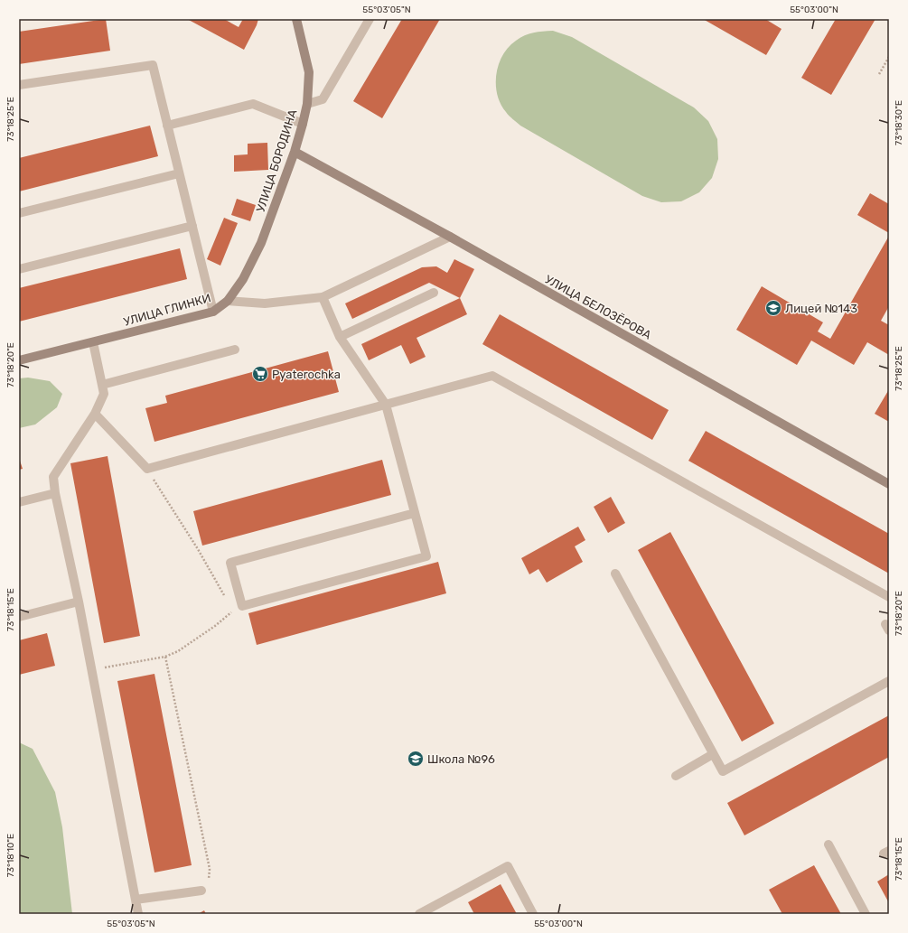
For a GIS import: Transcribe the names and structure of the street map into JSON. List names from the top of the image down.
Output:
{
  "streets": {
    "street": ["УЛИЦА БОРОДИНА", "УЛИЦА БЕЛОЗЁРОВА", "УЛИЦА ГЛИНКИ"]
  },
  "crossings": [
    ["УЛИЦА БОРОДИНА", "УЛИЦА БЕЛОЗЁРОВА"],
    ["УЛИЦА БОРОДИНА", "УЛИЦА ГЛИНКИ"],
    ["УЛИЦА БЕЛОЗЁРОВА", "УЛИЦА ГЛИНКИ"]
  ],
  "places": {
    "school or university": ["Лицей №143", "Школа №96"],
    "supermarket": ["Pyaterochka"]
  },
  "coordinates": [
    "55°03'05\"N",
    "55°03'00\"N",
    "73°18'25\"E",
    "73°18'30\"E",
    "73°18'20\"E",
    "73°18'15\"E",
    "73°18'10\"E"
  ]
}
